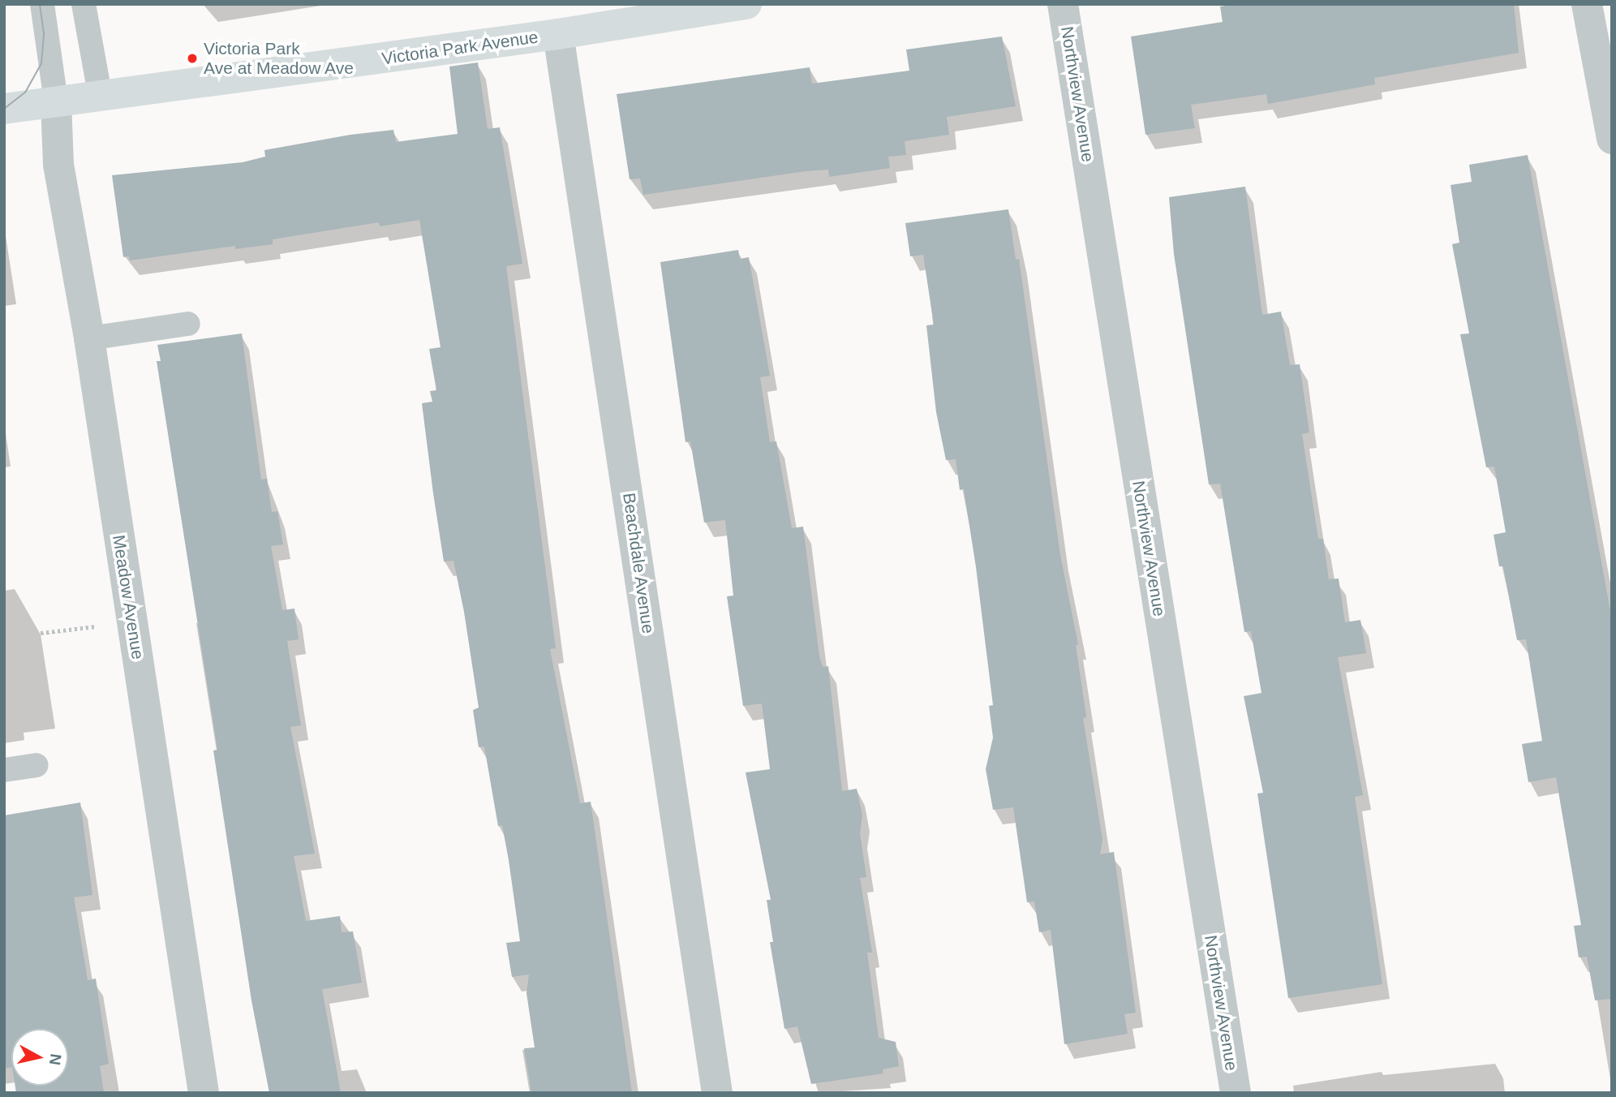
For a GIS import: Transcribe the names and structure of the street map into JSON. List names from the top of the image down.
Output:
{
  "streets": {
    "street": [
      "Victoria Park Avenue",
      "Northview Avenue",
      "Beachdale Avenue",
      "Meadow Avenue"
    ]
  },
  "crossings": [
    ["Victoria Park Avenue", "Beachdale Avenue"],
    ["Victoria Park Avenue", "Meadow Avenue"]
  ],
  "places": ["Victoria Park Ave at Meadow Ave"],
  "north": "right"
}
